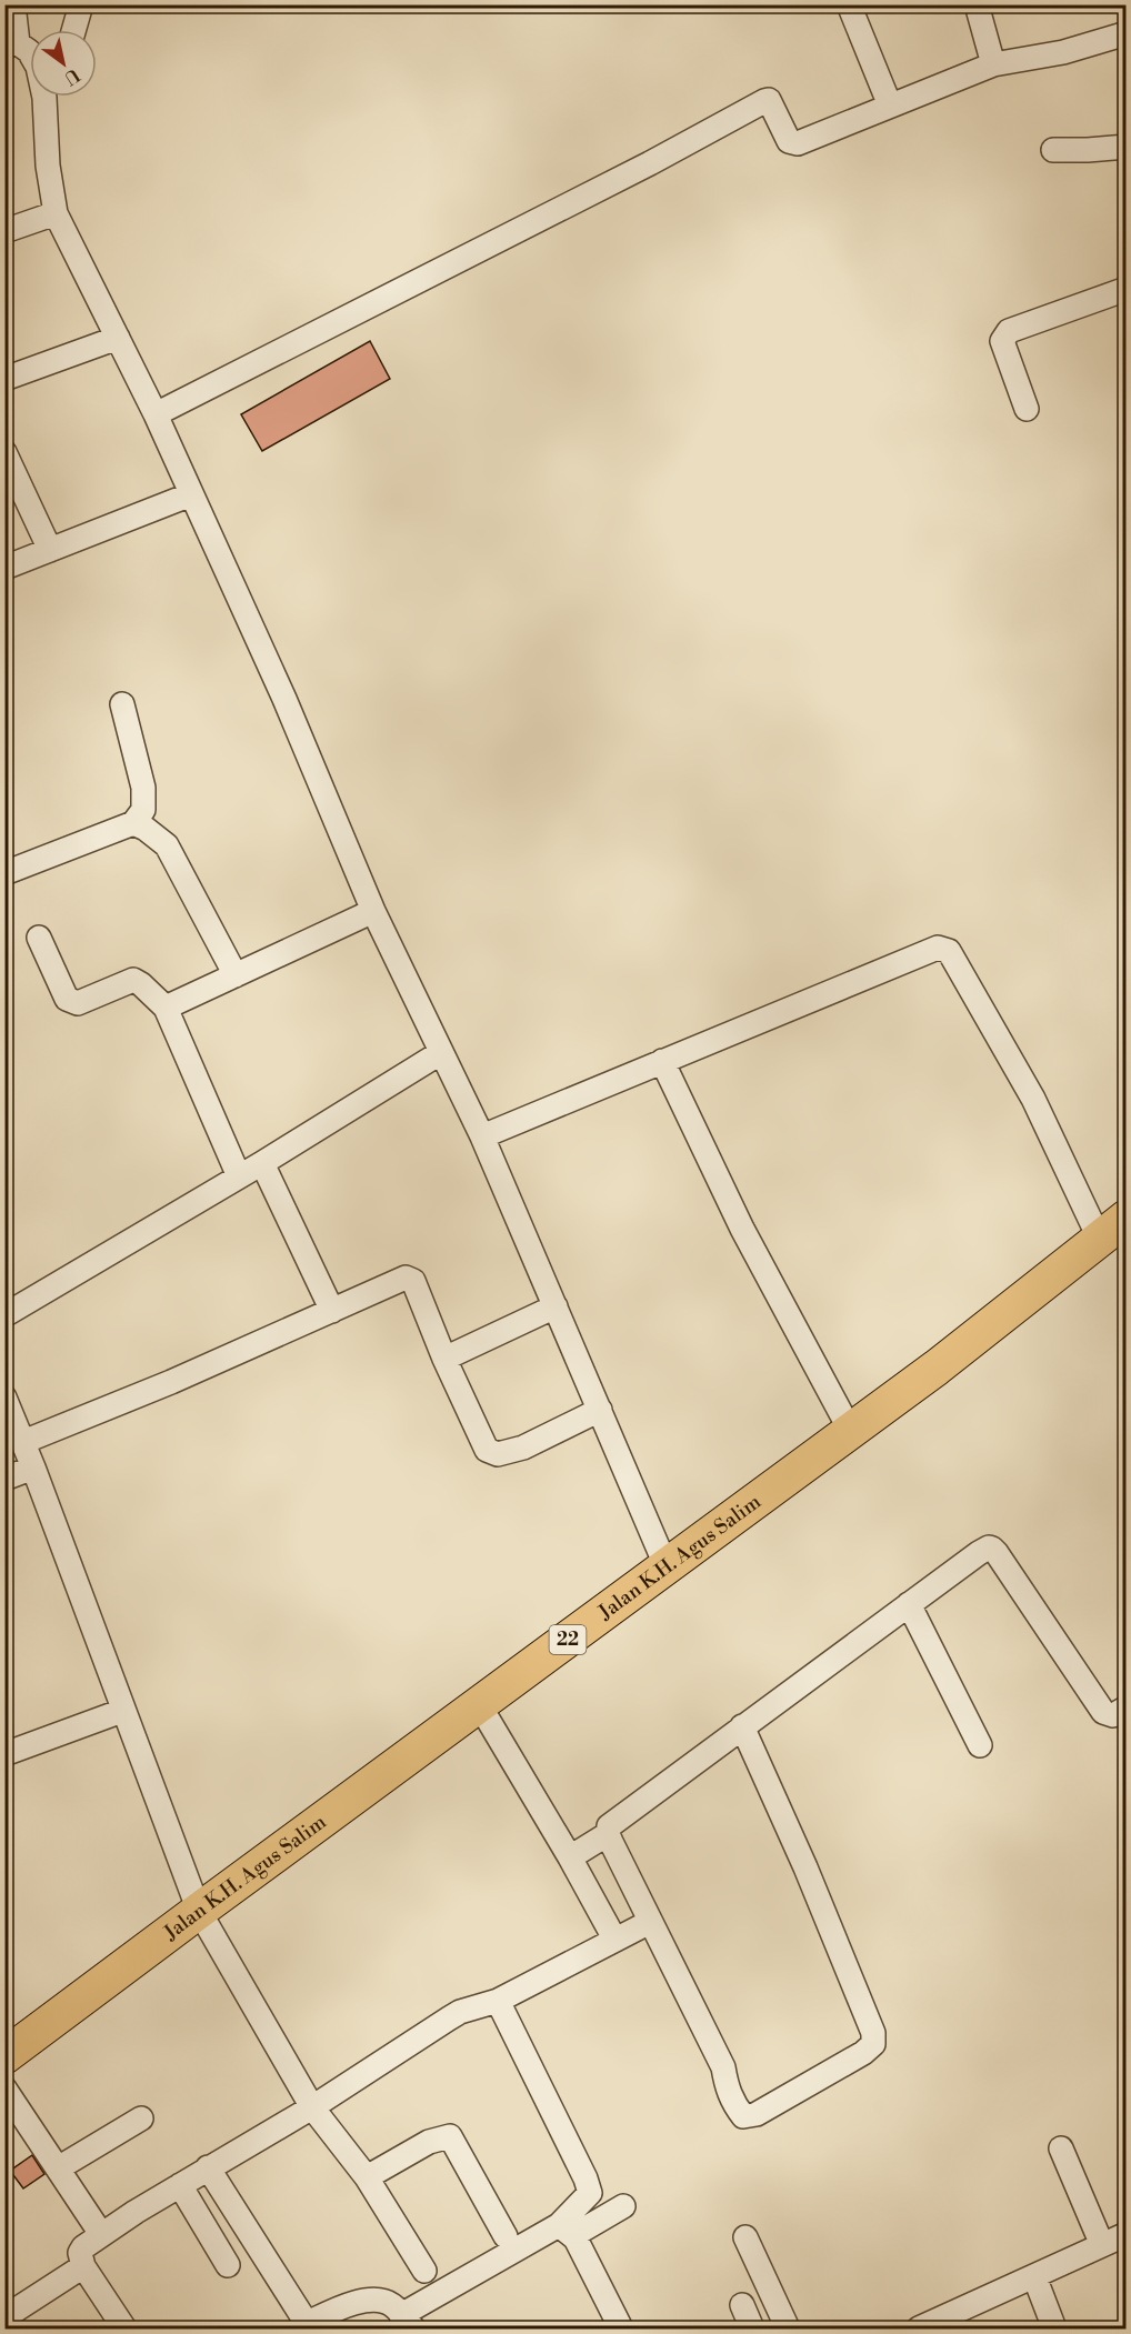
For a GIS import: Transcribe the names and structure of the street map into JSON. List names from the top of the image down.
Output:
{
  "streets": {
    "highway": ["Jalan K.H. Agus Salim", "22"]
  },
  "north": "bottom right"
}
